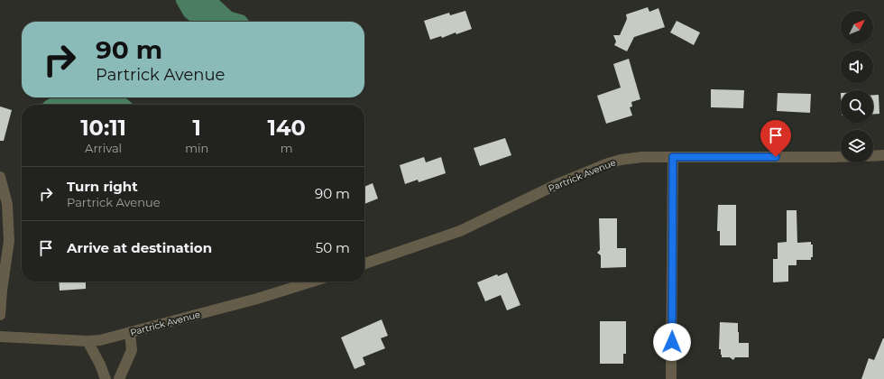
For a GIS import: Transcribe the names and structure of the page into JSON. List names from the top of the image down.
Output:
{
  "streets": {
    "street": ["Partrick Avenue"]
  },
  "north": "top right",
  "page": {
    "turn": ["90 m", "Partrick Avenue"],
    "eta": [
      "10:11",
      "Arrival",
      "1",
      "min",
      "140",
      "m"
    ],
    "list": [
      {
        "name": "Turn right",
        "note": "Partrick Avenue",
        "value": "90 m"
      },
      {
        "name": "Arrive at destination",
        "value": "50 m"
      }
    ]
  }
}
